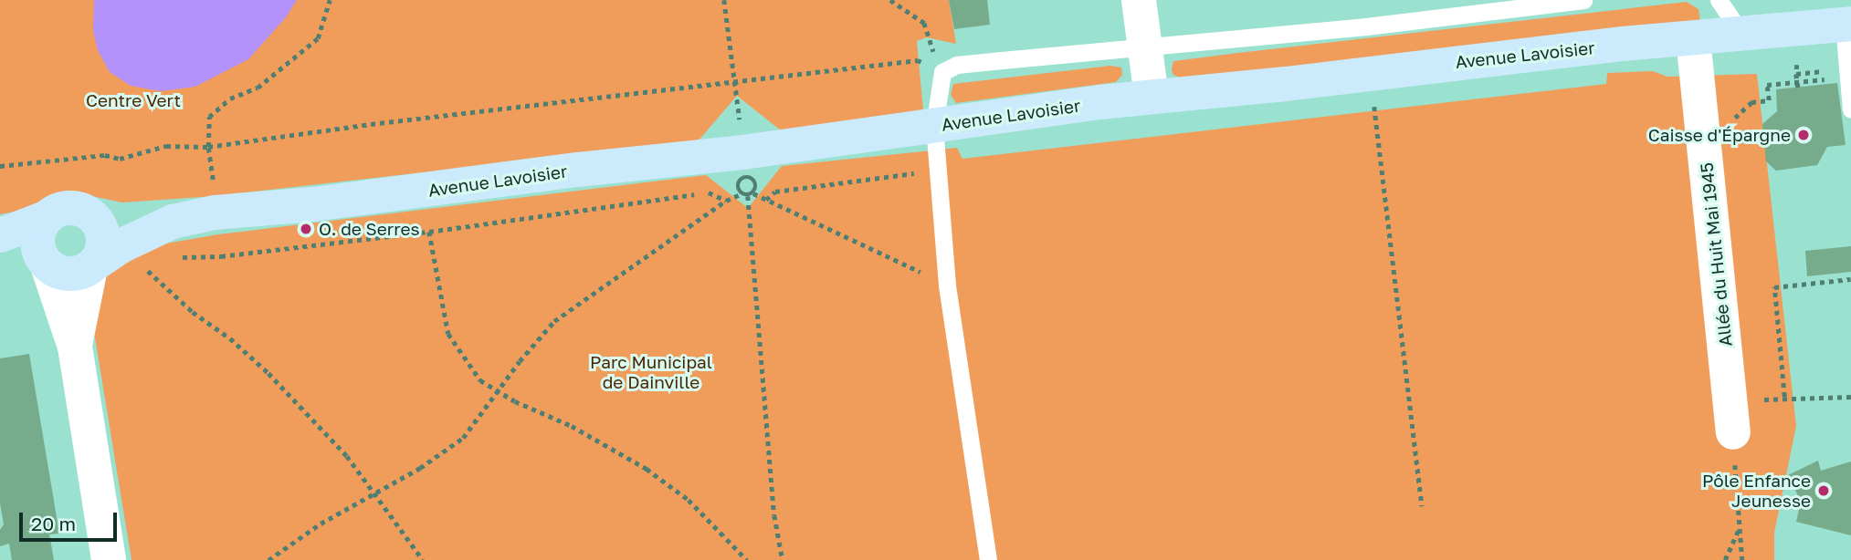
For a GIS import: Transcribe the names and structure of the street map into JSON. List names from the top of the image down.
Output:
{
  "streets": {
    "main road": ["Avenue Lavoisier"],
    "street": ["Allée du Huit Mai 1945"]
  },
  "crossings": [
    ["Avenue Lavoisier", "Allée du Huit Mai 1945"]
  ],
  "parks": ["Centre Vert", "Parc Municipal de Dainville"],
  "places": ["Caisse d'Épargne", "O. de Serres", "Pôle Enfance Jeunesse"],
  "scale_bar": "20 m"
}
